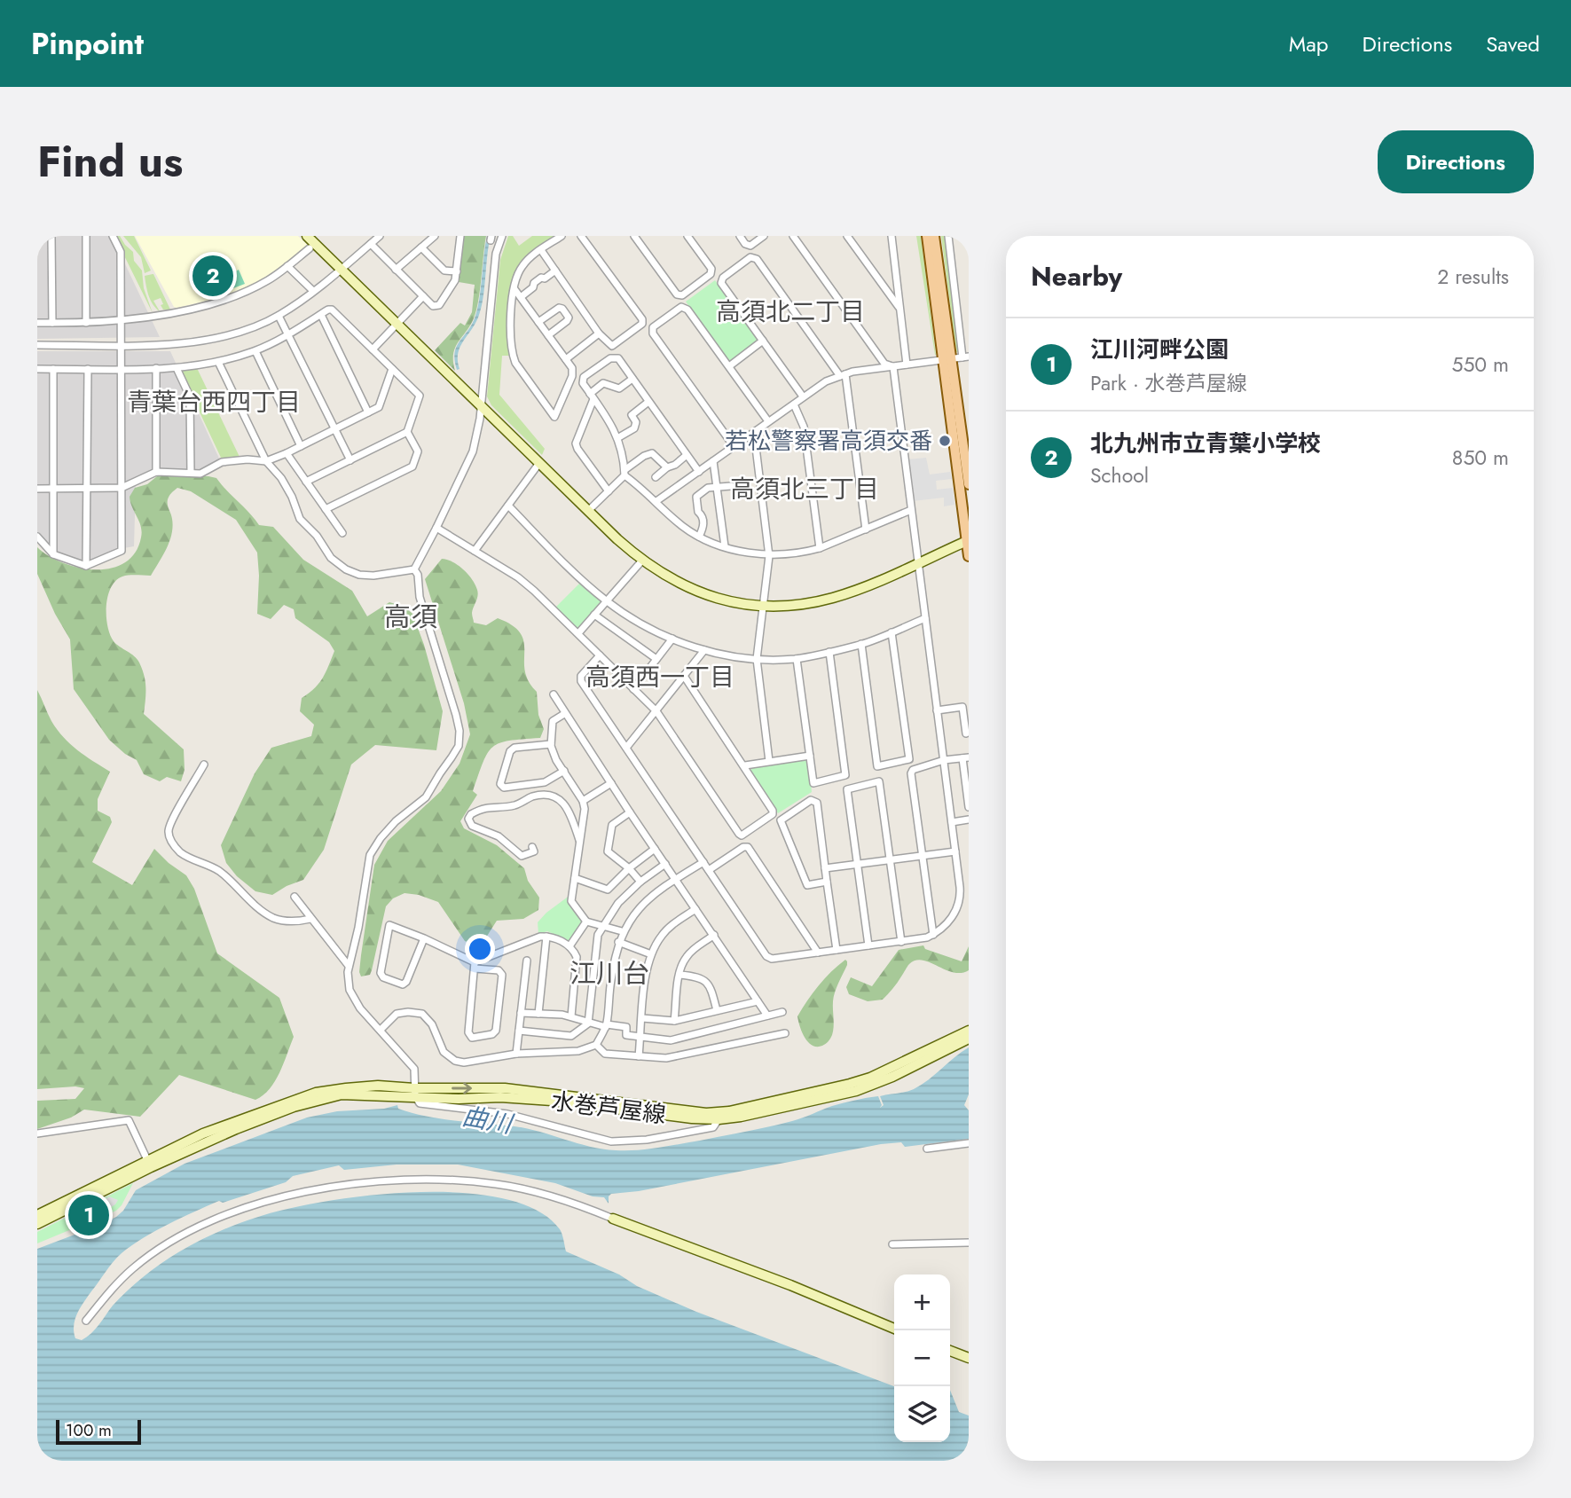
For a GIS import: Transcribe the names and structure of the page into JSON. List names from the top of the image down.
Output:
{
  "streets": {
    "main road": ["水巻芦屋線"]
  },
  "districts": [
    "高須北二丁目",
    "青葉台西四丁目",
    "高須北三丁目",
    "高須",
    "高須西一丁目",
    "江川台"
  ],
  "water": ["曲川"],
  "places": ["若松警察署高須交番"],
  "scale_bar": "100 m",
  "page": {
    "header": "Pinpoint",
    "nav": ["Map", "Directions", "Saved"],
    "title": "Find us",
    "buttons": "Directions",
    "heading": ["Nearby", "2 results"],
    "pins": ["2", "1"],
    "list": [
      {
        "mark": "1",
        "name": "江川河畔公園",
        "note": "Park · 水巻芦屋線",
        "value": "550 m"
      },
      {
        "mark": "2",
        "name": "北九州市立青葉小学校",
        "note": "School",
        "value": "850 m"
      }
    ],
    "map_buttons": ["+", "−"],
    "scale": "100 m"
  }
}
